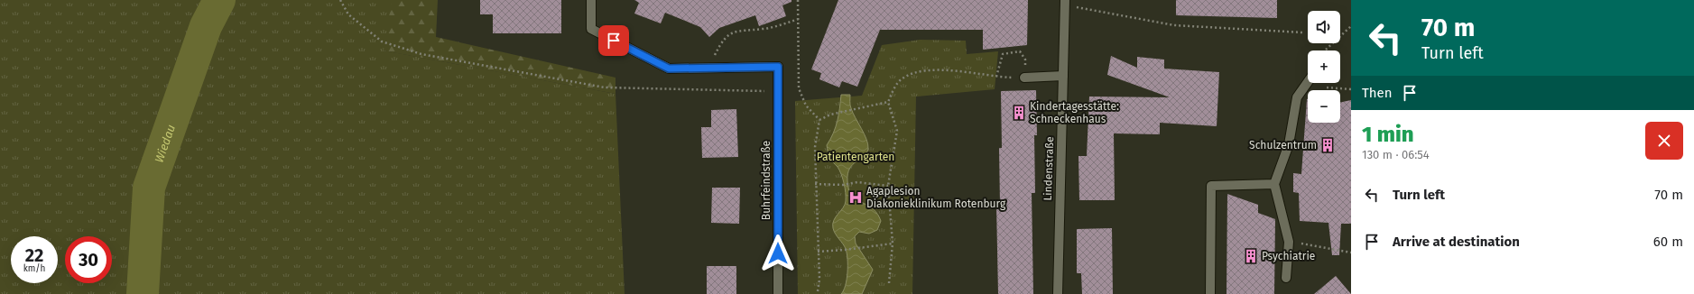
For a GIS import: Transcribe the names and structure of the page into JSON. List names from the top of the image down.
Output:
{
  "streets": {
    "street": ["Lindenstraße", "Buhrfeindstraße"]
  },
  "water": ["Wiedau"],
  "parks": ["Patientengarten"],
  "places": {
    "building": ["Kindertagesstätte: Schneckenhaus", "Schulzentrum", "Psychiatrie"],
    "hospital": ["Agaplesion Diakonieklinikum Rotenburg"]
  },
  "page": {
    "turn": ["70 m", "Turn left"],
    "map_buttons": ["+", "−"],
    "then": "Then",
    "heading": ["1 min", "130 m · 06:54"],
    "list": [
      {
        "name": "Turn left",
        "value": "70 m"
      },
      {
        "name": "Arrive at destination",
        "value": "60 m"
      }
    ],
    "speed": "22 km/h",
    "limit": "30"
  }
}
